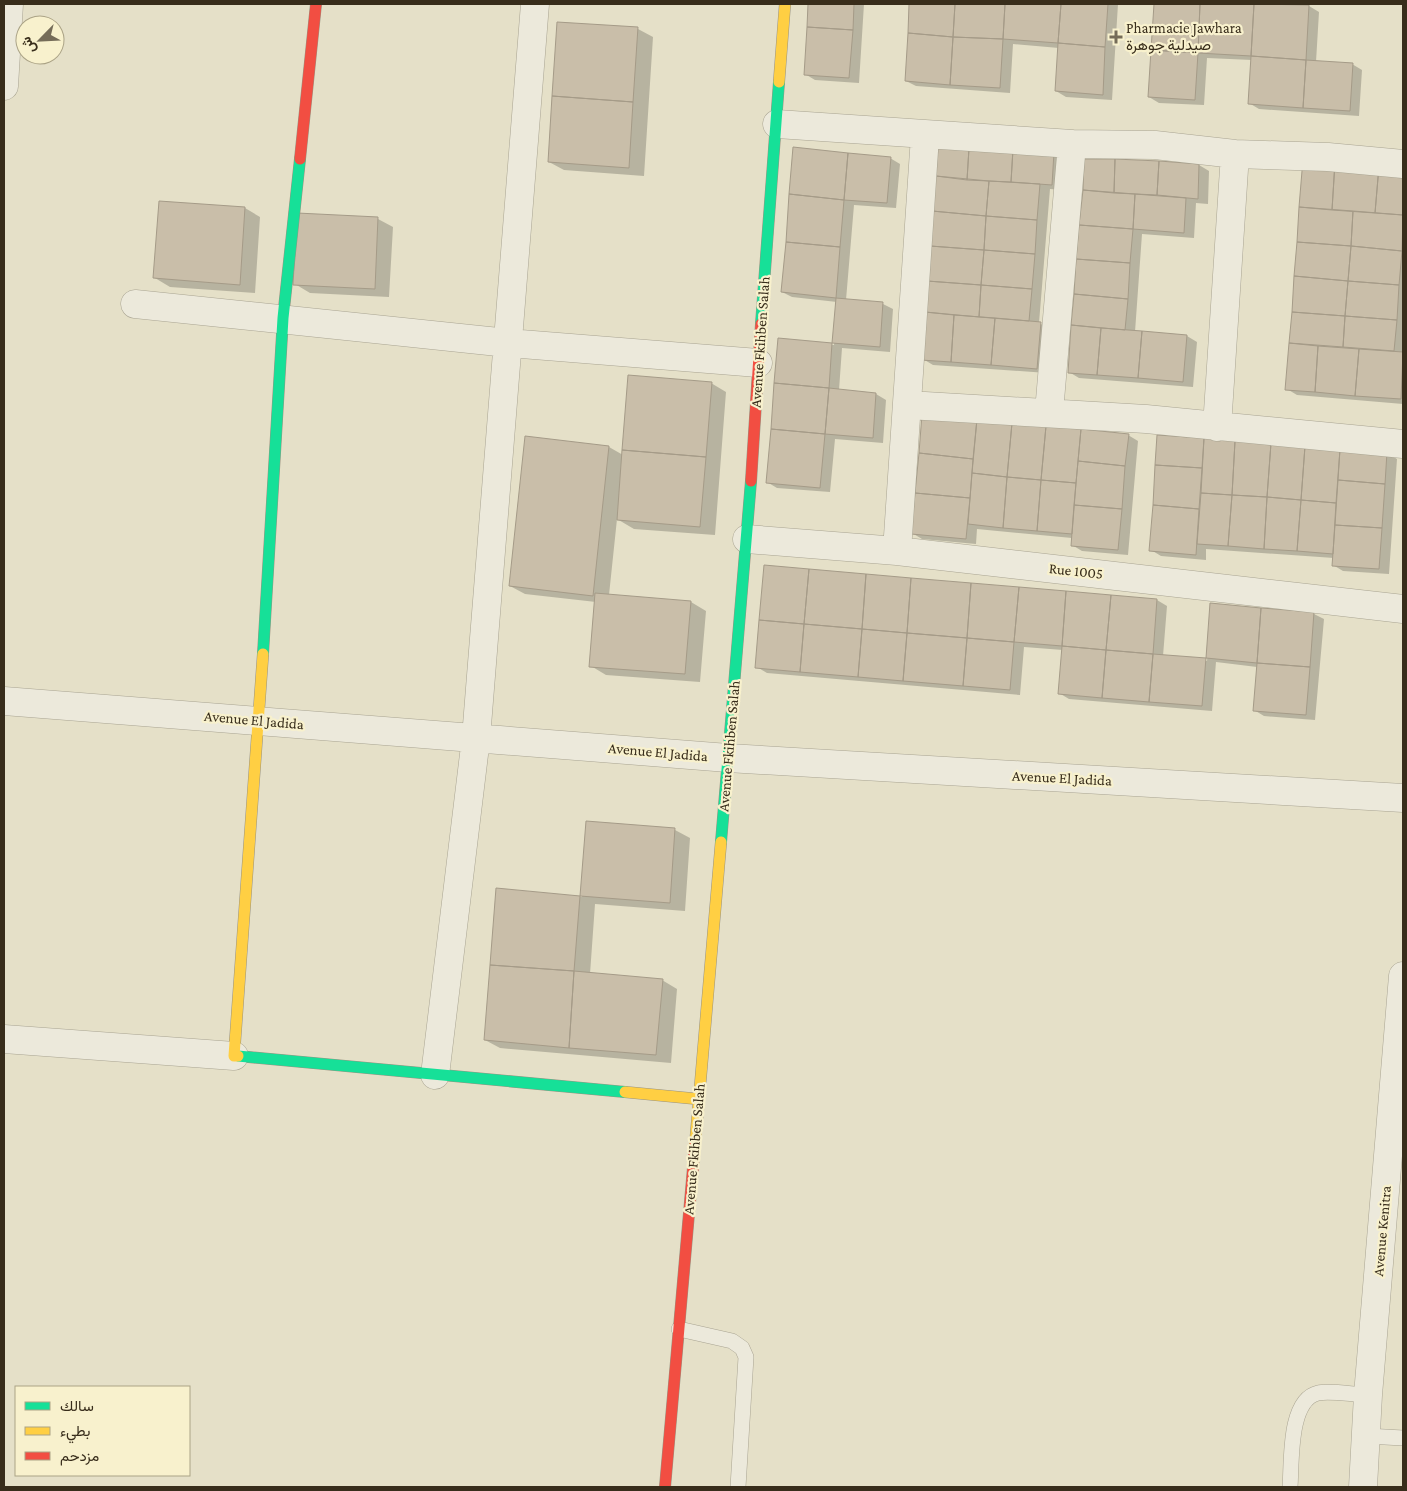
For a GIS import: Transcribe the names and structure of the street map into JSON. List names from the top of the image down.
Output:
{
  "streets": {
    "street": [
      "Avenue Fkihben Salah",
      "Rue 1005",
      "Avenue El Jadida",
      "Avenue Kenitra"
    ]
  },
  "crossings": [
    ["Avenue Fkihben Salah", "Rue 1005"],
    ["Avenue Fkihben Salah", "Avenue El Jadida"]
  ],
  "places": {
    "health": ["Pharmacie Jawhara صيدلية جوهرة"]
  },
  "legend": ["سالك", "بطيء", "مزدحم"],
  "north": "bottom left"
}
